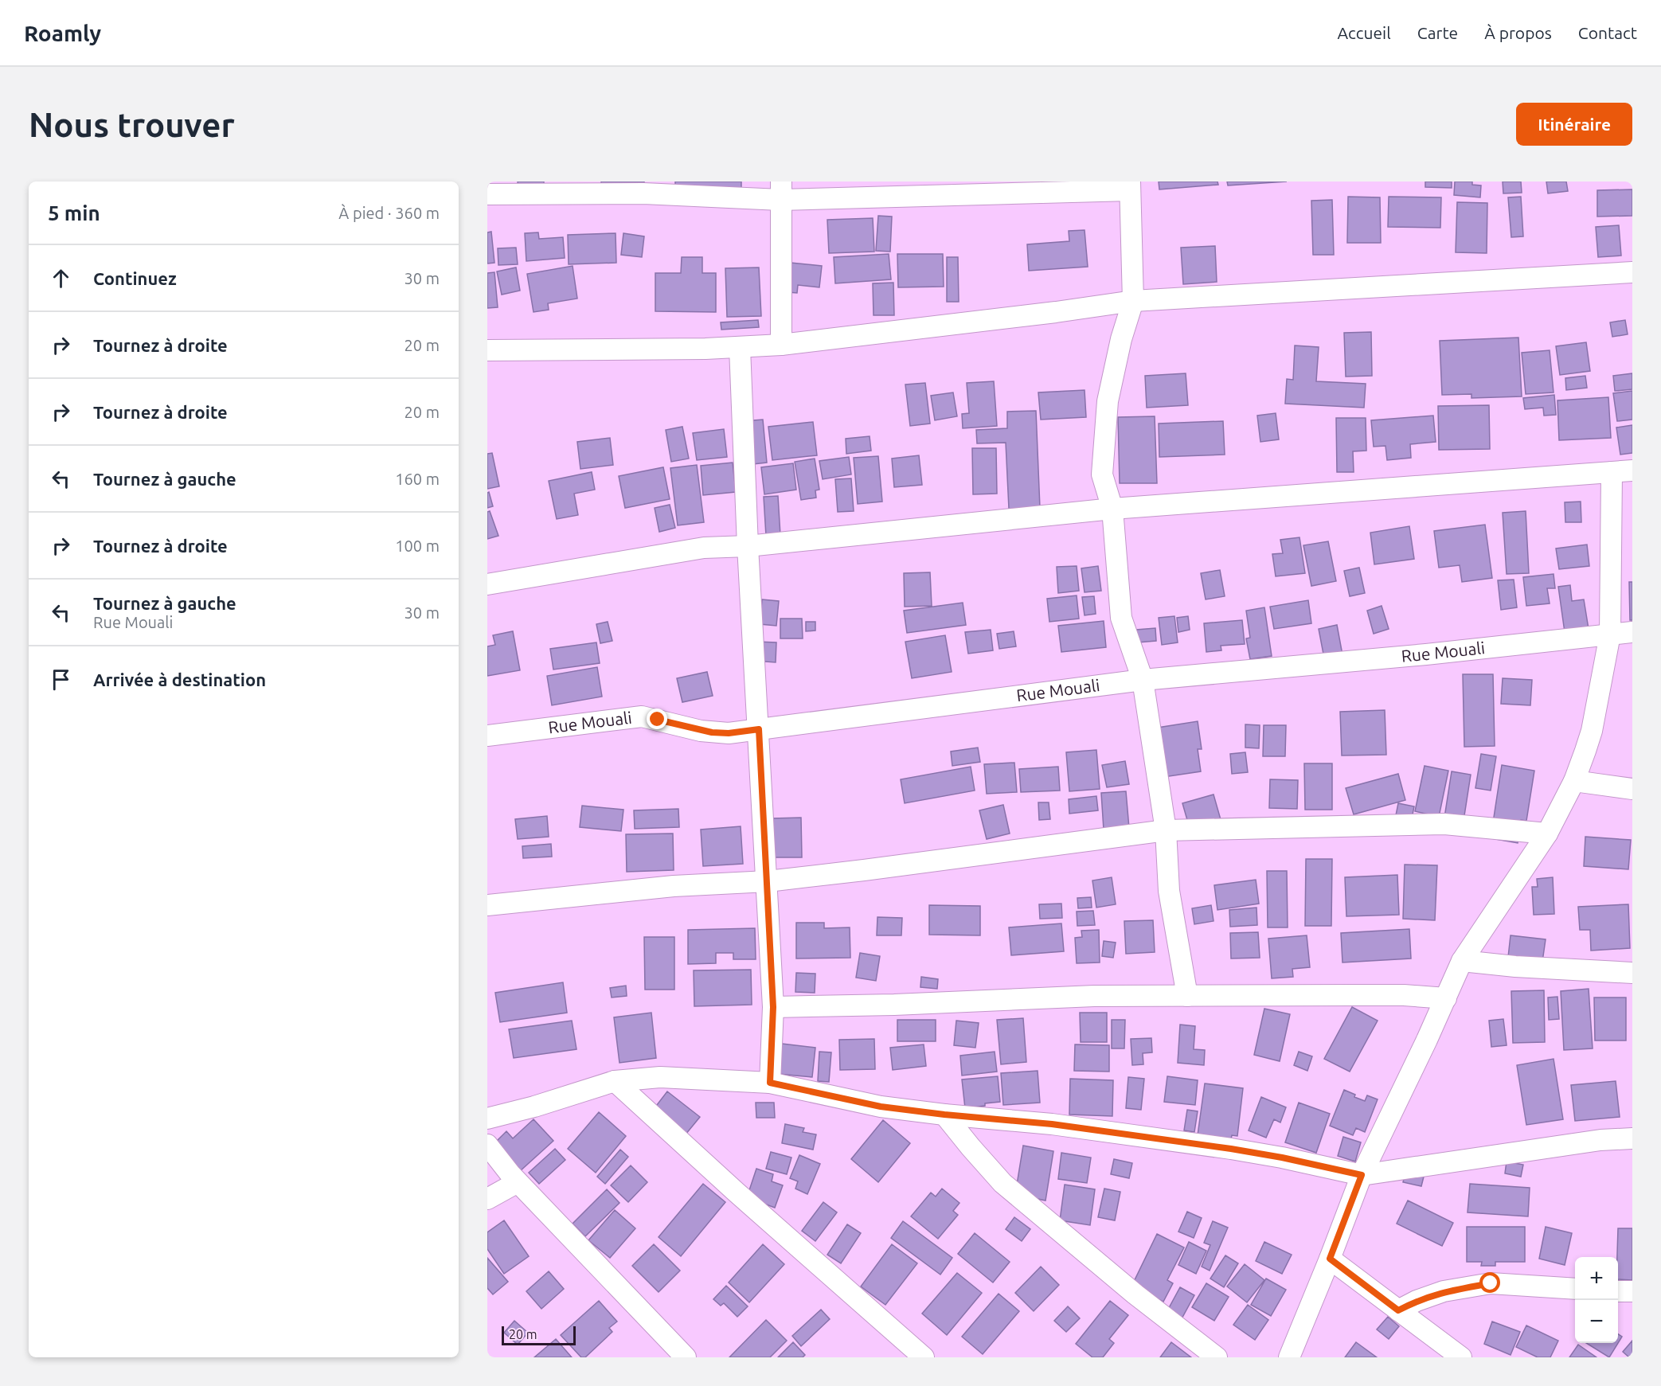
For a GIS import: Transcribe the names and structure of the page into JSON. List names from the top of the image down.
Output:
{
  "streets": {
    "street": ["Rue Mouali"]
  },
  "scale_bar": "20 m",
  "page": {
    "header": "Roamly",
    "nav": [
      "Accueil",
      "Carte",
      "À propos",
      "Contact"
    ],
    "buttons": "Itinéraire",
    "title": "Nous trouver",
    "heading": ["5 min", "À pied · 360 m"],
    "list": [
      ["Continuez", "30 m"],
      ["Tournez à droite", "20 m"],
      ["Tournez à droite", "20 m"],
      ["Tournez à gauche", "160 m"],
      ["Tournez à droite", "100 m"],
      ["Tournez à gauche", "Rue Mouali", "30 m"],
      "Arrivée à destination"
    ],
    "map_buttons": ["+", "−"],
    "scale": "20 m"
  }
}
